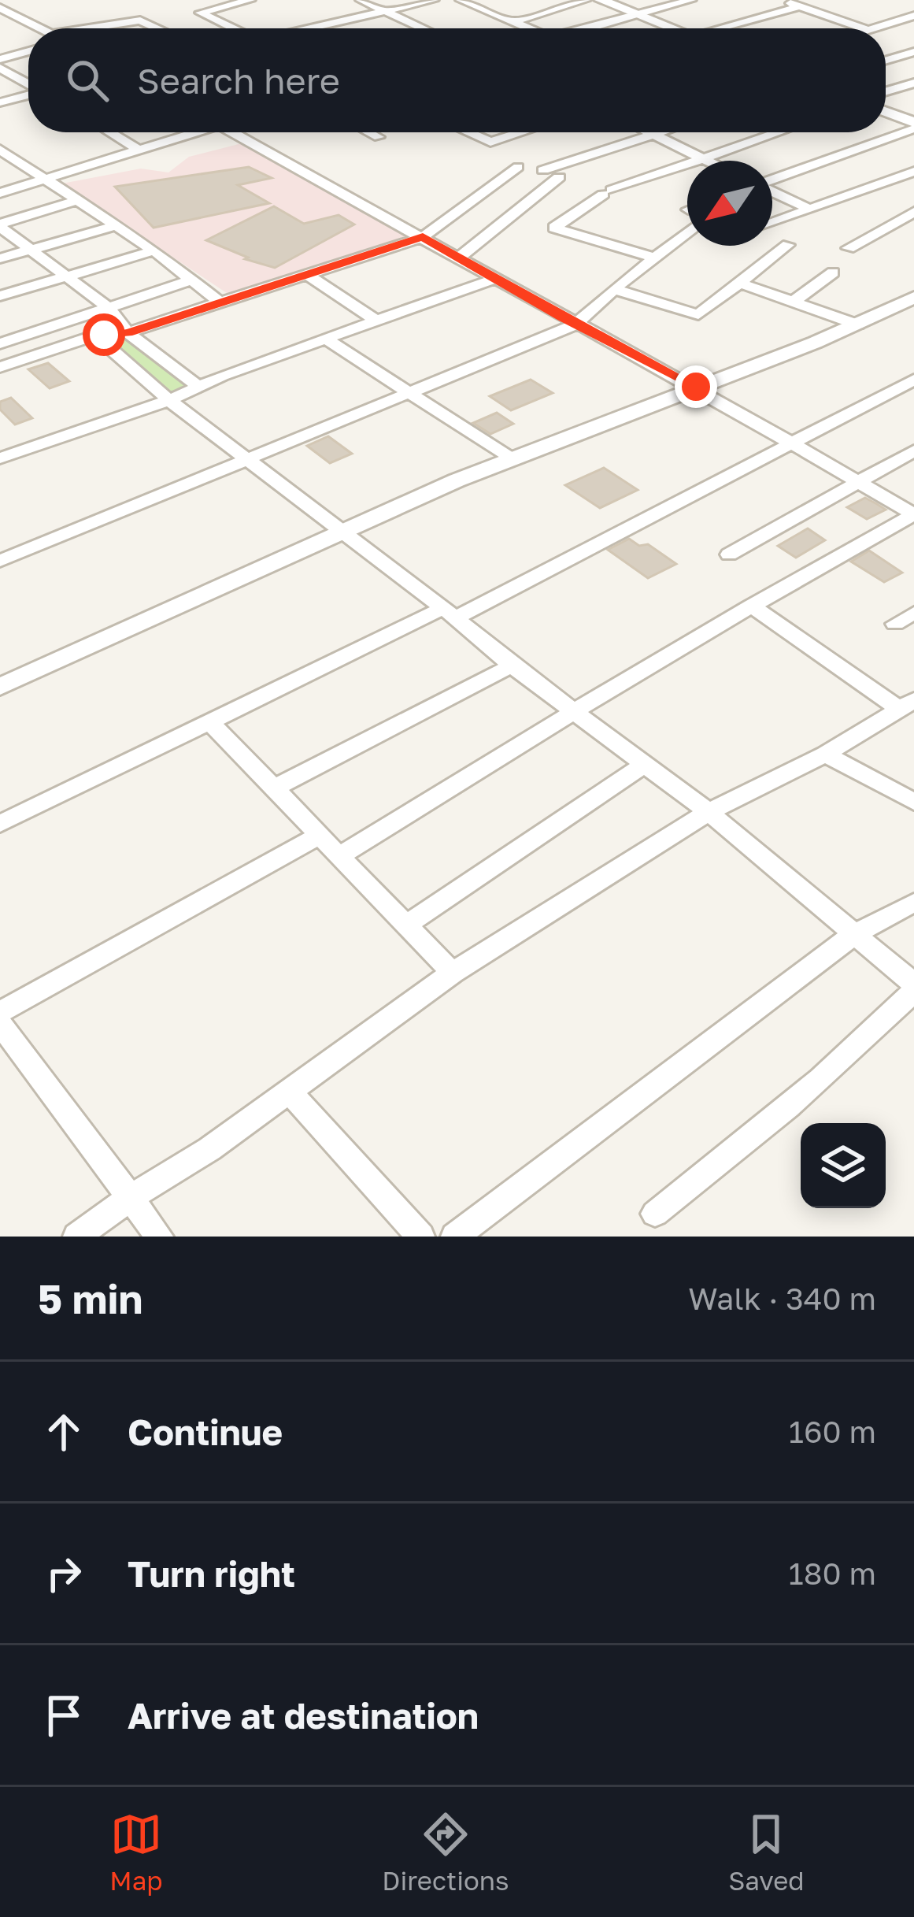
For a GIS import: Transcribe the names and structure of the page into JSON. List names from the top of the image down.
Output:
{
  "north": "bottom left",
  "page": {
    "search": "Search here",
    "heading": ["5 min", "Walk · 340 m"],
    "list": [
      ["Continue", "160 m"],
      ["Turn right", "180 m"],
      "Arrive at destination"
    ],
    "nav": ["Map", "Directions", "Saved"]
  }
}
